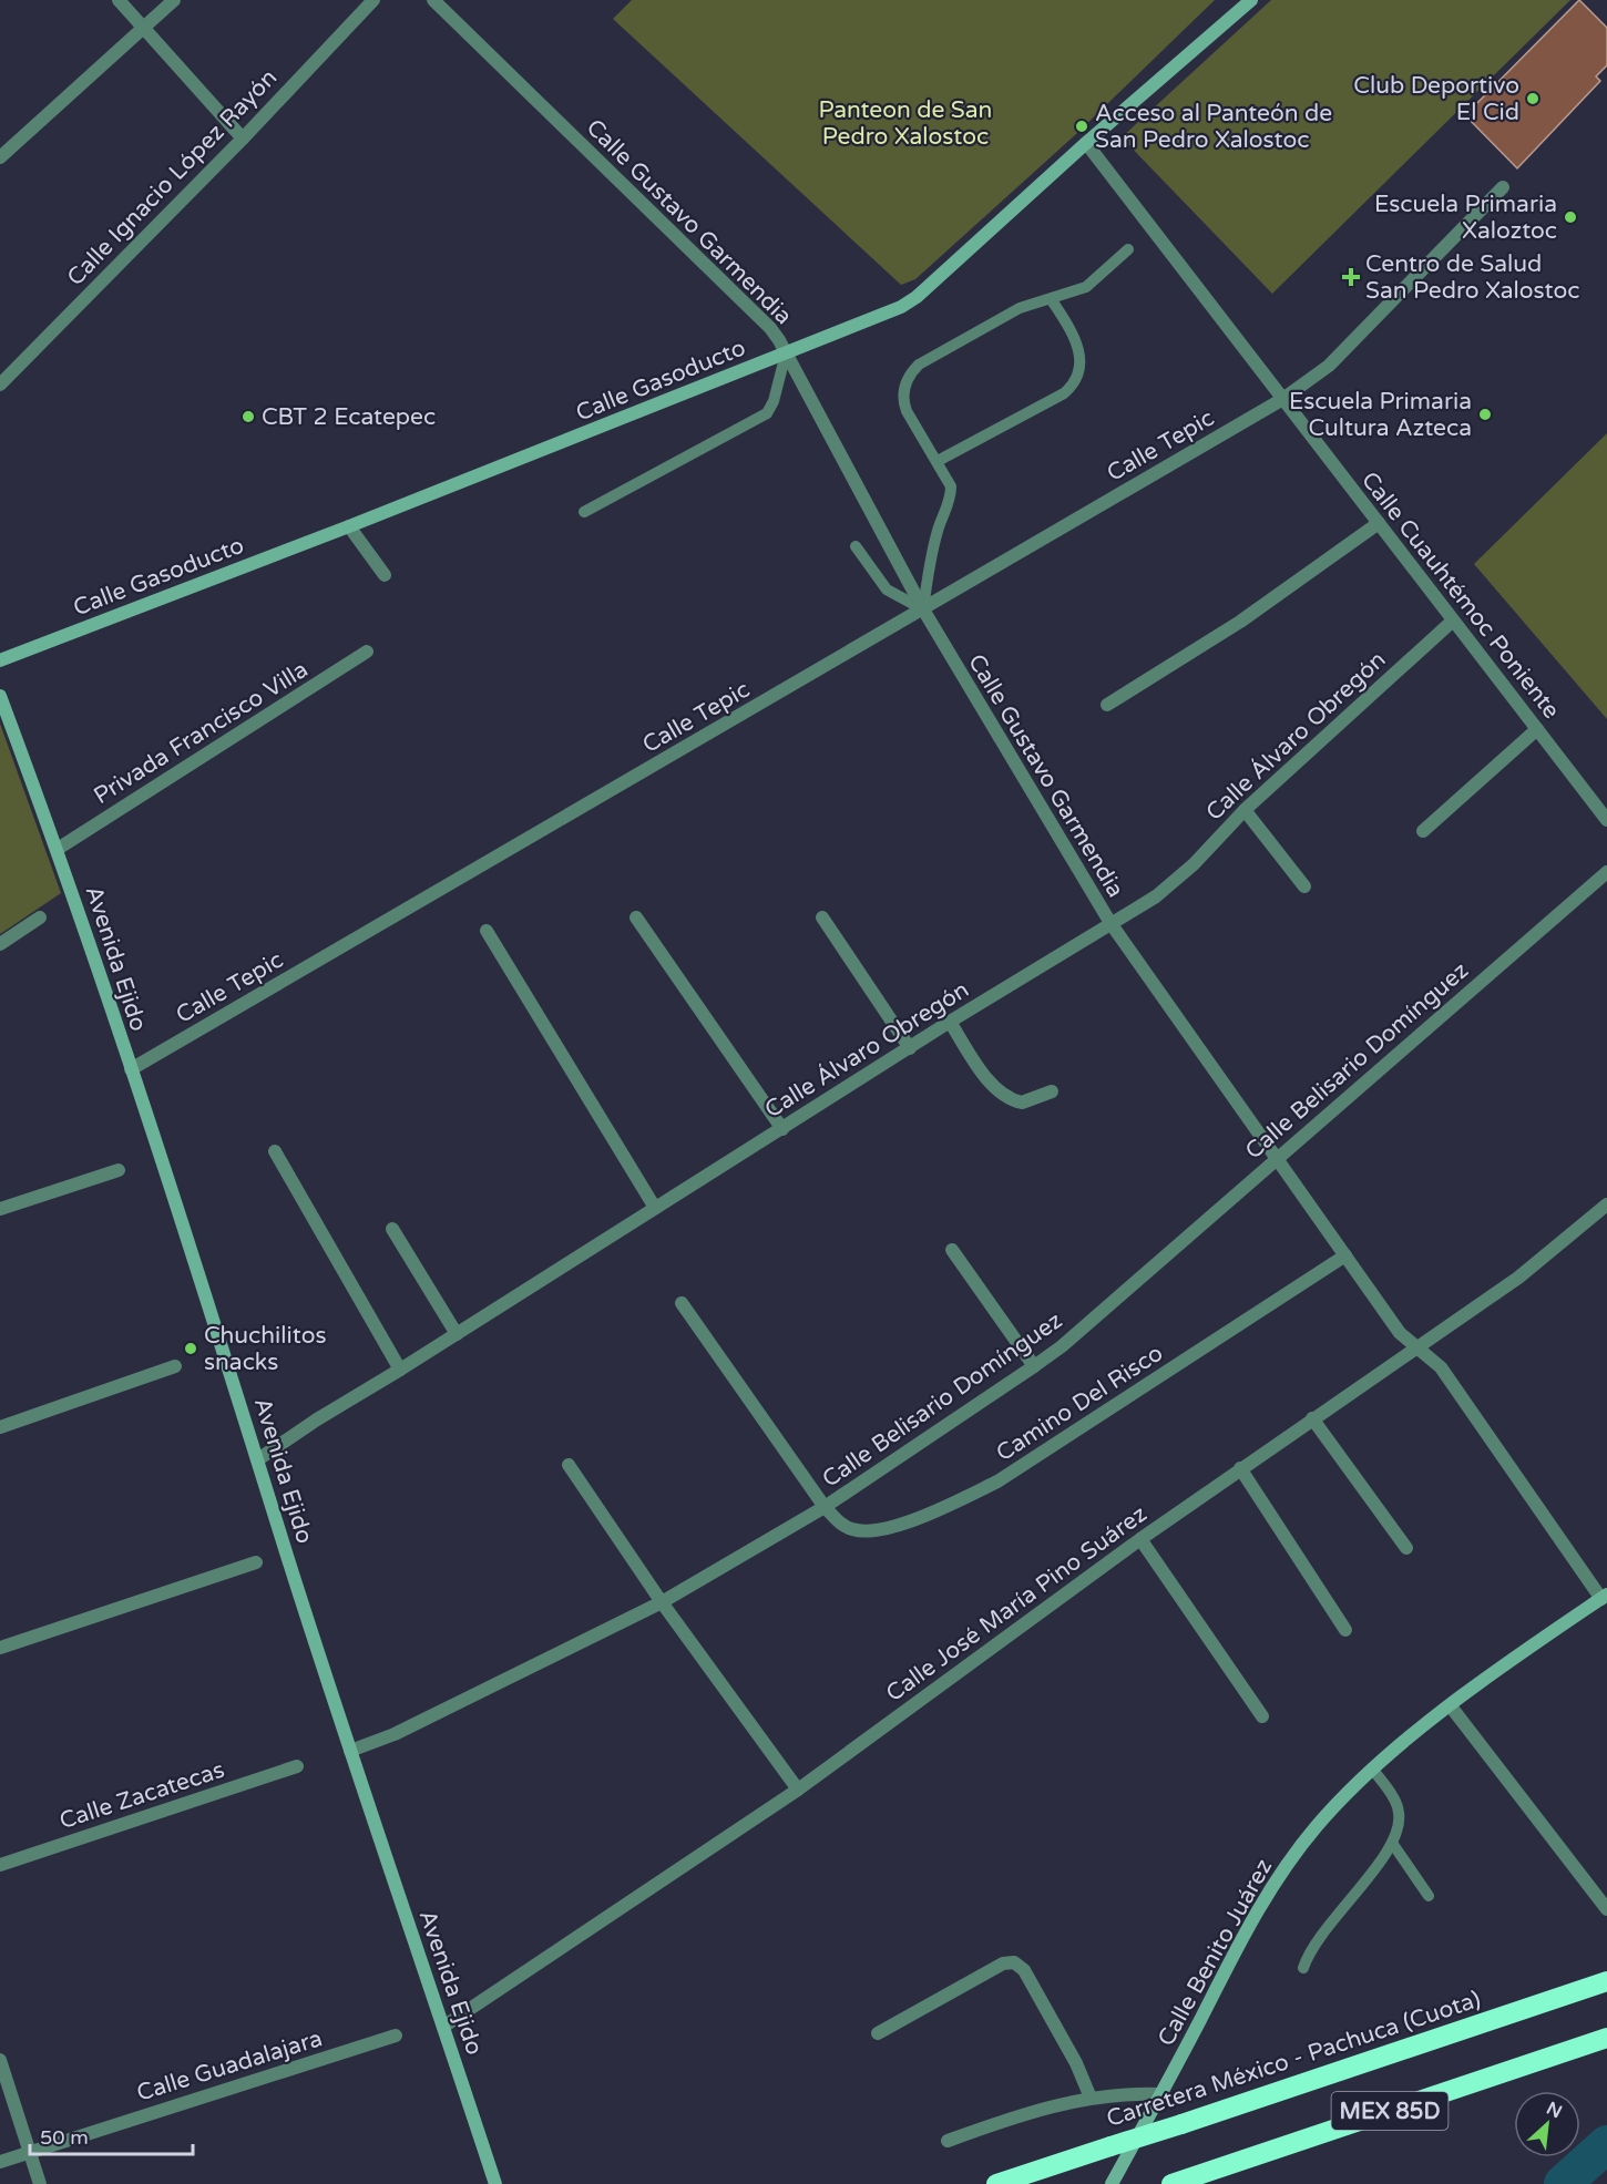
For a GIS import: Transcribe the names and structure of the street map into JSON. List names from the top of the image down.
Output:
{
  "streets": {
    "highway": ["Carretera México - Pachuca (Cuota)", "MEX 85D"],
    "main road": ["Calle Gasoducto", "Avenida Ejido", "Calle Benito Juárez"],
    "street": [
      "Calle Ignacio López Rayón",
      "Calle Gustavo Garmendia",
      "Calle Tepic",
      "Calle Cuauhtémoc Poniente",
      "Privada Francisco Villa",
      "Calle Álvaro Obregón",
      "Calle Belisario Domínguez",
      "Camino Del Risco",
      "Calle José María Pino Suárez",
      "Calle Zacatecas",
      "Calle Guadalajara"
    ]
  },
  "crossings": [
    ["Calle Gustavo Garmendia", "Calle Gasoducto"],
    ["Calle Gustavo Garmendia", "Calle Tepic"],
    ["Calle Gustavo Garmendia", "Calle Álvaro Obregón"],
    ["Calle Gustavo Garmendia", "Calle Belisario Domínguez"],
    ["Calle Gustavo Garmendia", "Camino Del Risco"],
    ["Calle Gustavo Garmendia", "Calle José María Pino Suárez"],
    ["Calle Gustavo Garmendia", "Calle Benito Juárez"],
    ["Calle Gasoducto", "Calle Cuauhtémoc Poniente"],
    ["Calle Tepic", "Calle Cuauhtémoc Poniente"],
    ["Calle Tepic", "Avenida Ejido"],
    ["Calle Cuauhtémoc Poniente", "Calle Álvaro Obregón"],
    ["Privada Francisco Villa", "Avenida Ejido"],
    ["Calle Álvaro Obregón", "Avenida Ejido"],
    ["Avenida Ejido", "Calle Belisario Domínguez"],
    ["Avenida Ejido", "Calle José María Pino Suárez"],
    ["Calle Belisario Domínguez", "Camino Del Risco"]
  ],
  "parks": ["Panteon de San Pedro Xalostoc"],
  "places": {
    "other": [
      "Club Deportivo El Cid",
      "Acceso al Panteón de San Pedro Xalostoc",
      "Escuela Primaria Xaloztoc",
      "Escuela Primaria Cultura Azteca",
      "CBT 2 Ecatepec",
      "Chuchilitos snacks"
    ],
    "health": ["Centro de Salud San Pedro Xalostoc"]
  },
  "scale_bar": "50 m",
  "north": "top right"
}
